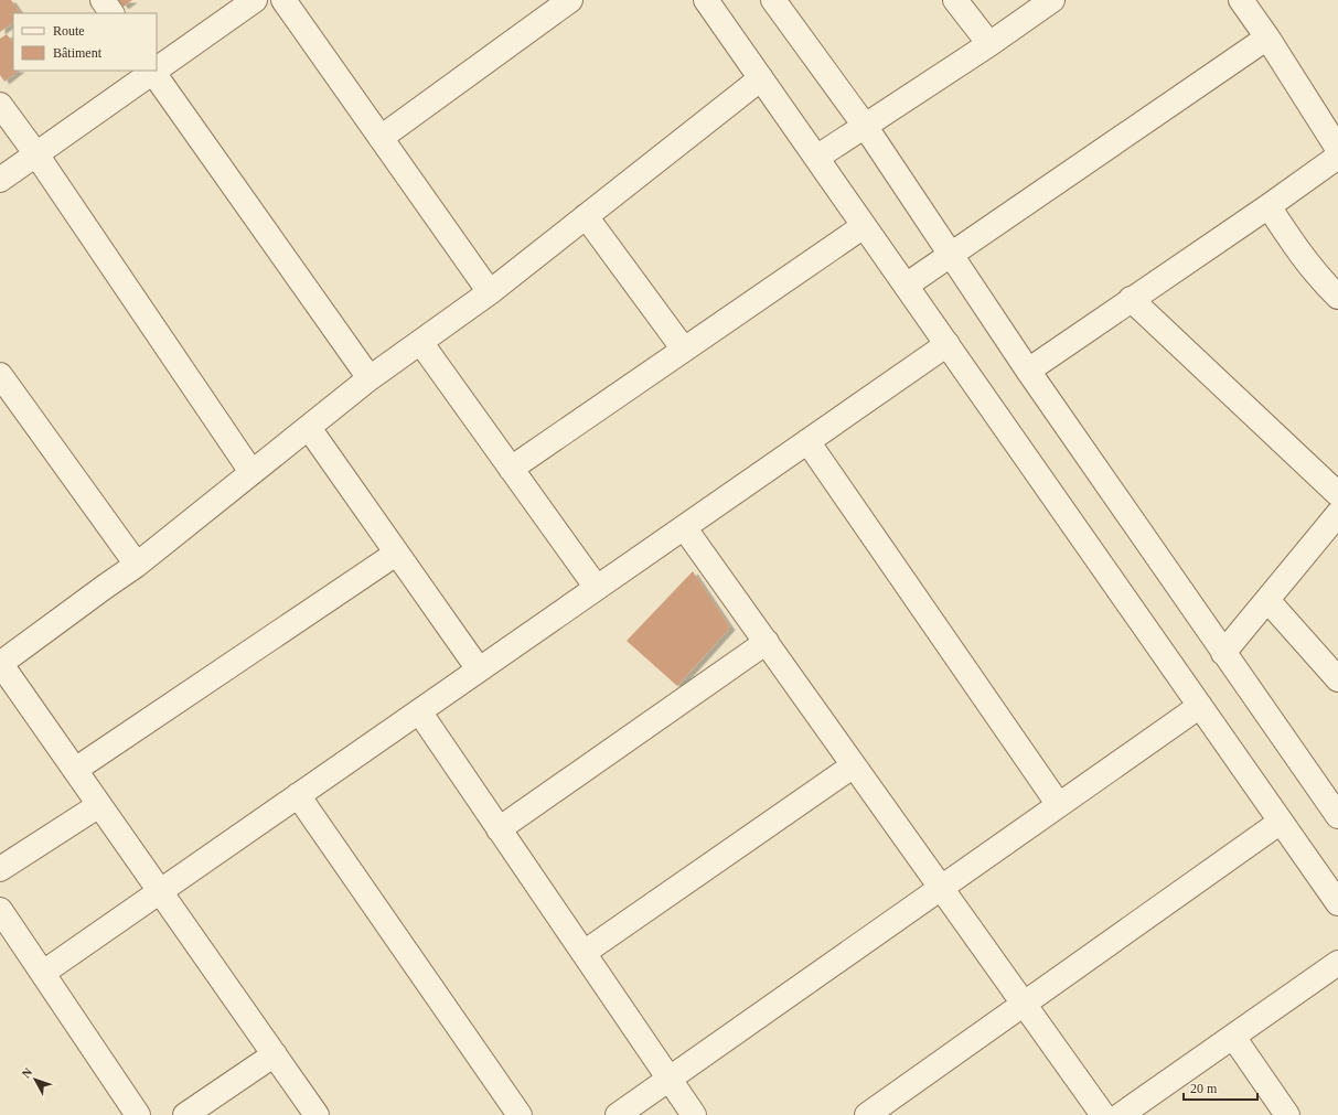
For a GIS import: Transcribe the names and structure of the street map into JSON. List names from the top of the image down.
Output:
{
  "legend": ["Route", "Bâtiment"],
  "scale_bar": "20 m",
  "north": "top left"
}
